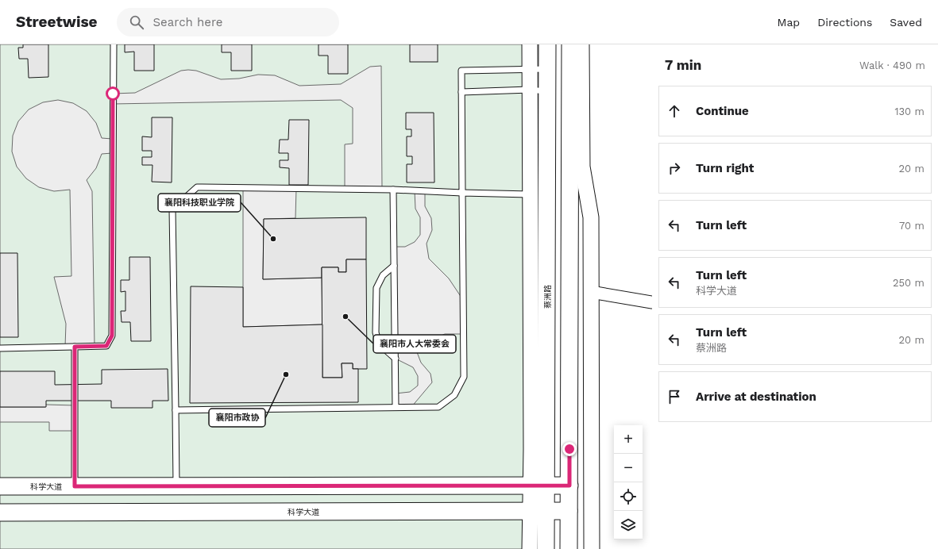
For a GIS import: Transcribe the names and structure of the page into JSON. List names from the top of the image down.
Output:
{
  "streets": {
    "main road": ["蔡洲路", "科学大道"]
  },
  "crossings": [
    ["蔡洲路", "科学大道"]
  ],
  "places": ["襄阳科技职业学院", "襄阳市人大常委会", "襄阳市政协"],
  "page": {
    "header": "Streetwise",
    "search": "Search here",
    "nav": ["Map", "Directions", "Saved"],
    "heading": ["7 min", "Walk · 490 m"],
    "list": [
      ["Continue", "130 m"],
      ["Turn right", "20 m"],
      ["Turn left", "70 m"],
      ["Turn left", "科学大道", "250 m"],
      ["Turn left", "蔡洲路", "20 m"],
      "Arrive at destination"
    ],
    "map_buttons": ["+", "−"]
  }
}
